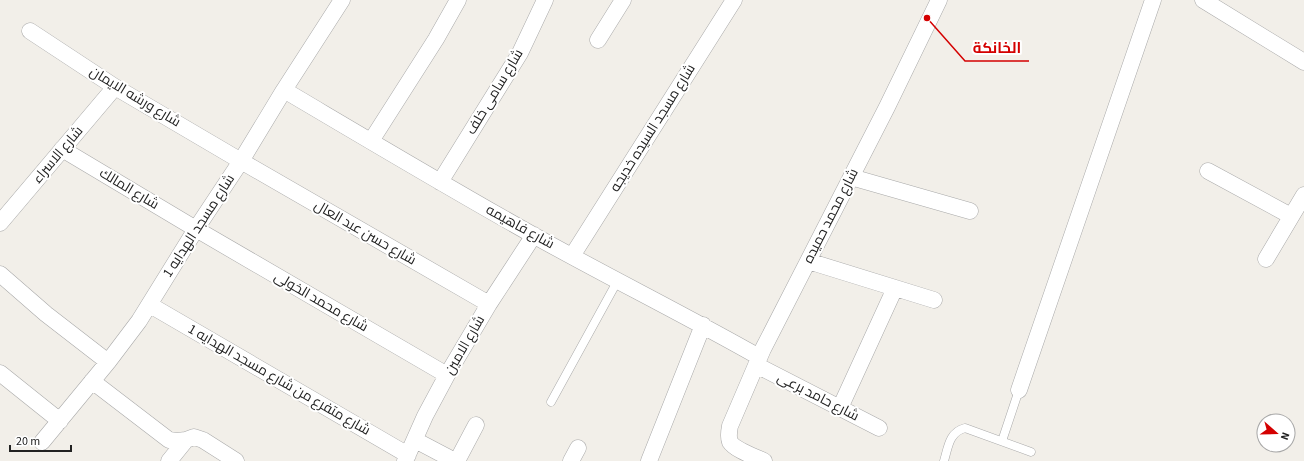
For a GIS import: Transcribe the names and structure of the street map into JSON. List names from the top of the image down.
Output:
{
  "streets": {
    "street": [
      "شارع سامى خلف",
      "شارع ورشه الايمان",
      "شارع مسجد السيده خديجه",
      "شارع الاسراء",
      "شارع المالك",
      "شارع محمد حميده",
      "شارع مسجد الهدايه 1",
      "شارع فاهيمه",
      "شارع حسن عبد العال",
      "شارع محمد الخولى",
      "شارع الامين",
      "شارع متفرع من شارع مسجد الهدايه 1",
      "شارع حامد برعى"
    ]
  },
  "crossings": [
    ["شارع سامى خلف", "شارع فاهيمه"],
    ["شارع ورشه الايمان", "شارع الاسراء"],
    ["شارع ورشه الايمان", "شارع مسجد الهدايه 1"],
    ["شارع ورشه الايمان", "شارع حسن عبد العال"],
    ["شارع مسجد السيده خديجه", "شارع فاهيمه"],
    ["شارع الاسراء", "شارع المالك"],
    ["شارع المالك", "شارع مسجد الهدايه 1"],
    ["شارع المالك", "شارع محمد الخولى"],
    ["شارع محمد حميده", "شارع فاهيمه"],
    ["شارع محمد حميده", "شارع حامد برعى"],
    ["شارع مسجد الهدايه 1", "شارع فاهيمه"],
    ["شارع مسجد الهدايه 1", "شارع حسن عبد العال"],
    ["شارع مسجد الهدايه 1", "شارع محمد الخولى"],
    ["شارع مسجد الهدايه 1", "شارع متفرع من شارع مسجد الهدايه 1"],
    ["شارع فاهيمه", "شارع الامين"],
    ["شارع فاهيمه", "شارع حامد برعى"],
    ["شارع حسن عبد العال", "شارع الامين"],
    ["شارع محمد الخولى", "شارع الامين"],
    ["شارع الامين", "شارع متفرع من شارع مسجد الهدايه 1"]
  ],
  "places": ["الخانكة"],
  "scale_bar": "20 m",
  "north": "right"
}
